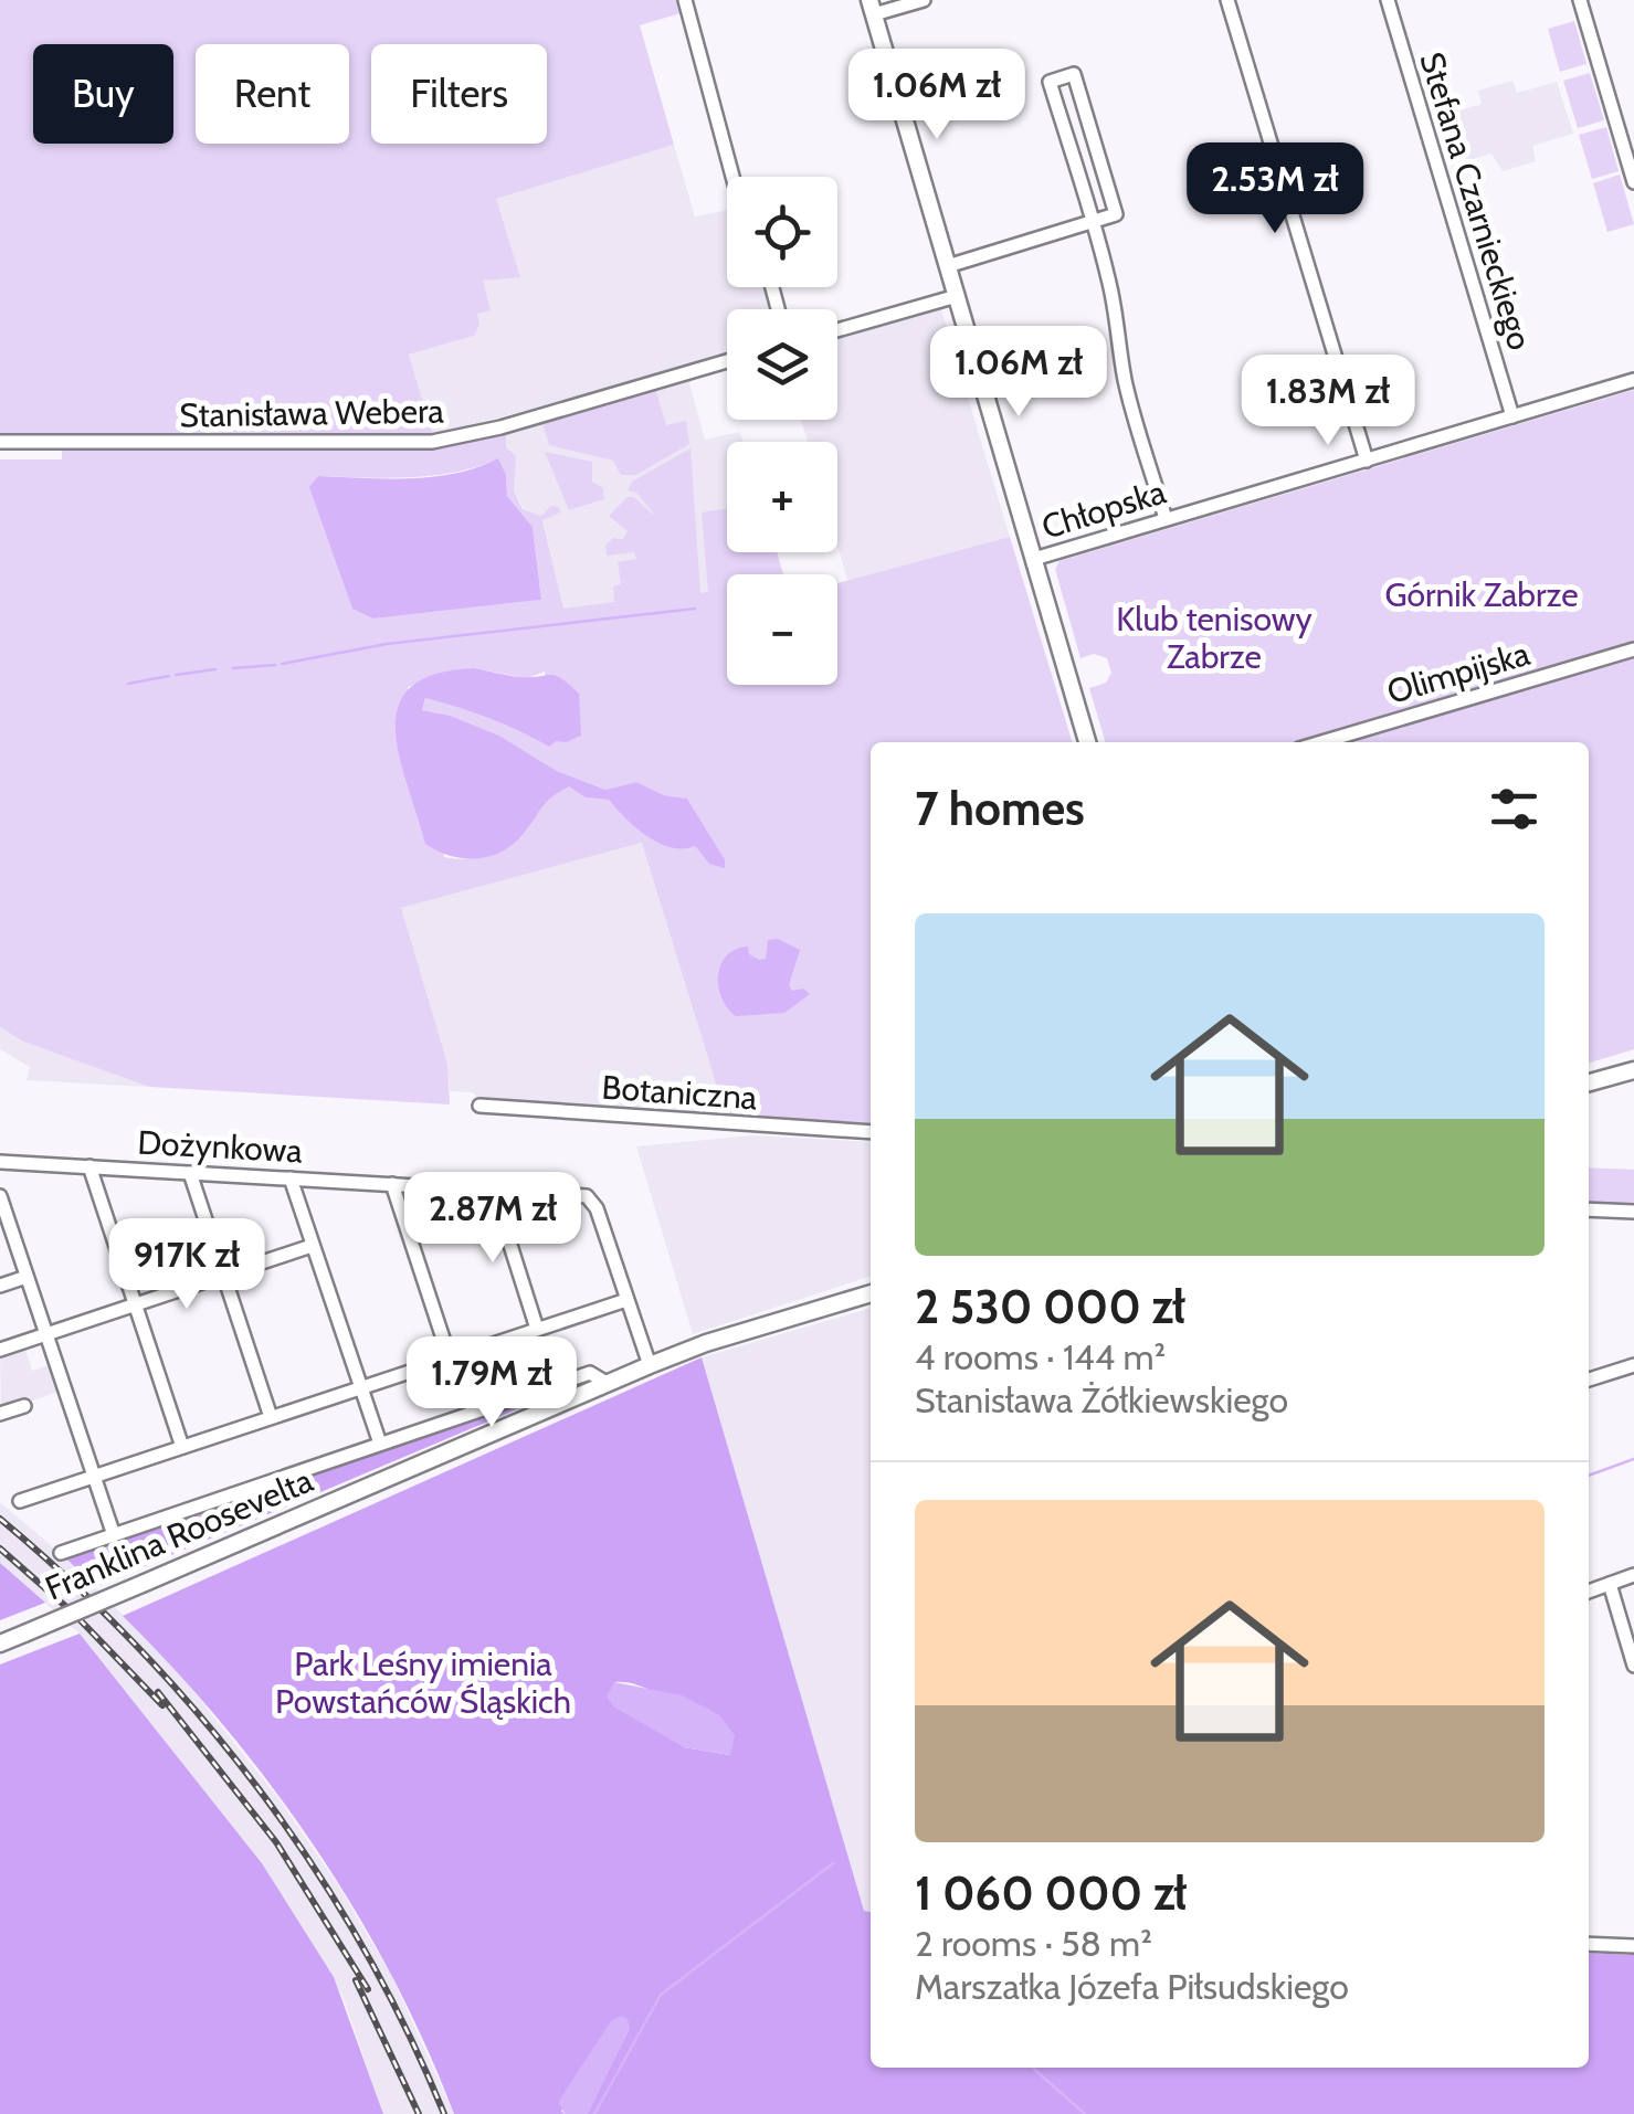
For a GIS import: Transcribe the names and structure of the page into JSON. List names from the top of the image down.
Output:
{
  "streets": {
    "street": [
      "Stefana Czarnieckiego",
      "Stanisława Webera",
      "Chłopska",
      "Olimpijska",
      "Botaniczna",
      "Dożynkowa",
      "Franklina Roosevelta"
    ]
  },
  "crossings": [
    ["Stefana Czarnieckiego", "Chłopska"],
    ["Dożynkowa", "Franklina Roosevelta"]
  ],
  "parks": ["Górnik Zabrze", "Klub tenisowy Zabrze", "Park Leśny imienia Powstańców Śląskich"],
  "page": {
    "chip": ["Buy", "Rent", "Filters"],
    "price": [
      "1.06M zł",
      "2.53M zł",
      "1.06M zł",
      "1.83M zł",
      "2.87M zł",
      "917K zł",
      "1.79M zł"
    ],
    "map_buttons": ["+", "−"],
    "heading": "7 homes",
    "list": [
      {
        "name": "2 530 000 zł",
        "note": "4 rooms · 144 m² · Stanisława Żółkiewskiego"
      },
      {
        "name": "1 060 000 zł",
        "note": "2 rooms · 58 m² · Marszałka Józefa Piłsudskiego"
      }
    ]
  }
}
